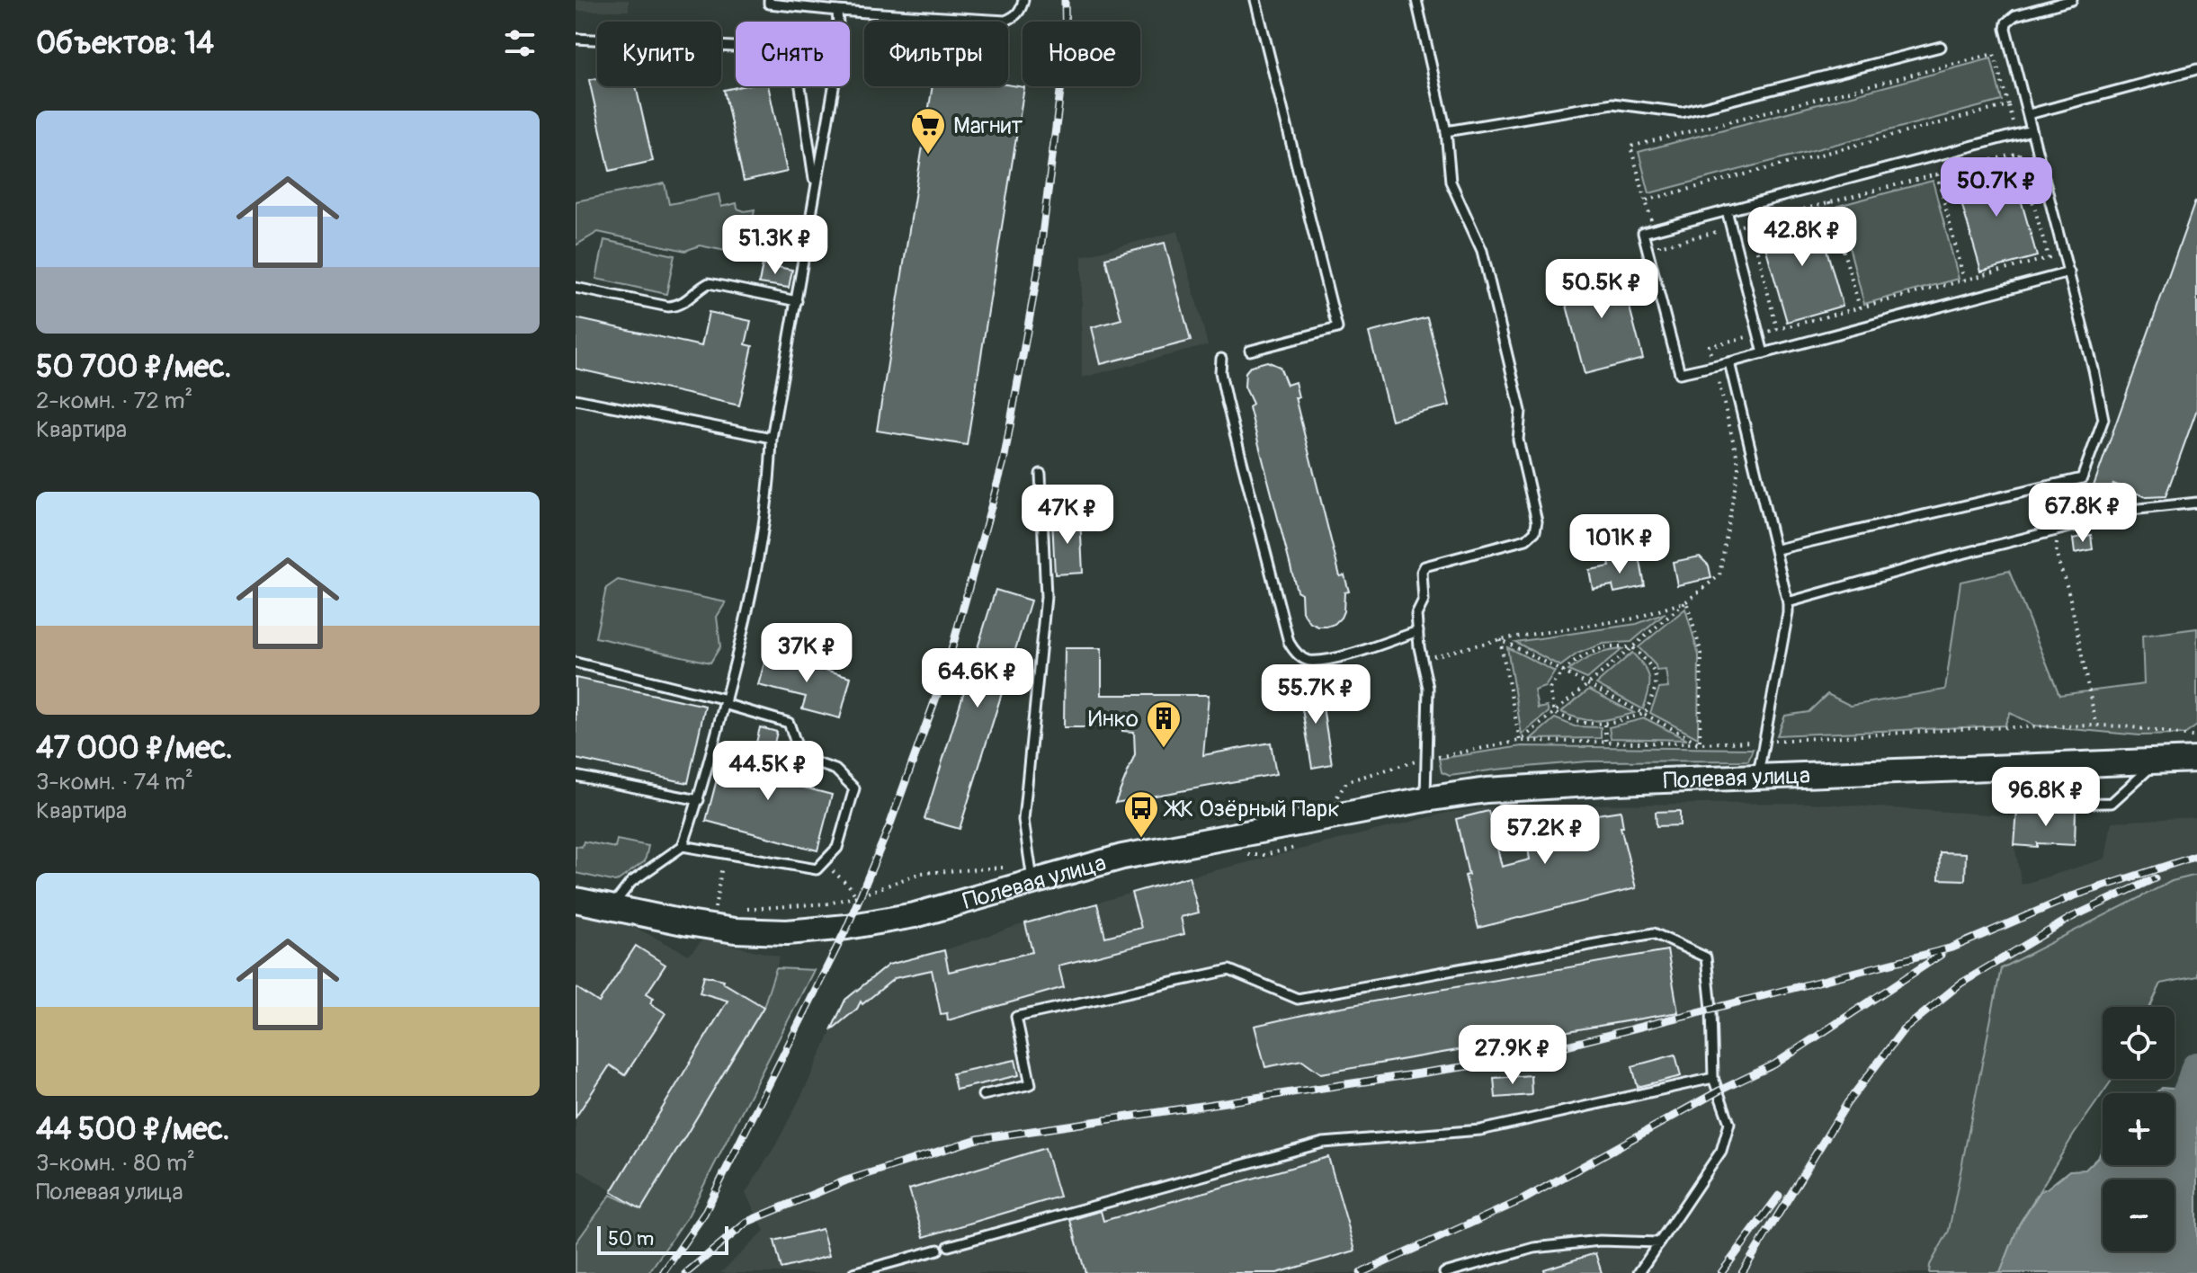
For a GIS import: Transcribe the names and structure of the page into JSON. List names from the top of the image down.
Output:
{
  "streets": {
    "street": ["Полевая улица"]
  },
  "places": {
    "supermarket": ["Магнит"],
    "building": ["Инко"],
    "bus stop": ["ЖК Озёрный Парк"]
  },
  "scale_bar": "50 m",
  "page": {
    "heading": "Объектов: 14",
    "chip": [
      "Купить",
      "Снять",
      "Фильтры",
      "Новое"
    ],
    "list": [
      {
        "name": "50 700 ₽/мес.",
        "note": "2-комн. · 72 m² · Квартира"
      },
      {
        "name": "47 000 ₽/мес.",
        "note": "3-комн. · 74 m² · Квартира"
      },
      {
        "name": "44 500 ₽/мес.",
        "note": "3-комн. · 80 m² · Полевая улица"
      }
    ],
    "price": [
      "50.7K ₽",
      "42.8K ₽",
      "51.3K ₽",
      "50.5K ₽",
      "67.8K ₽",
      "47K ₽",
      "101K ₽",
      "37K ₽",
      "64.6K ₽",
      "55.7K ₽",
      "44.5K ₽",
      "96.8K ₽",
      "57.2K ₽",
      "27.9K ₽"
    ],
    "map_buttons": ["+", "−"],
    "scale": "50 m"
  }
}
